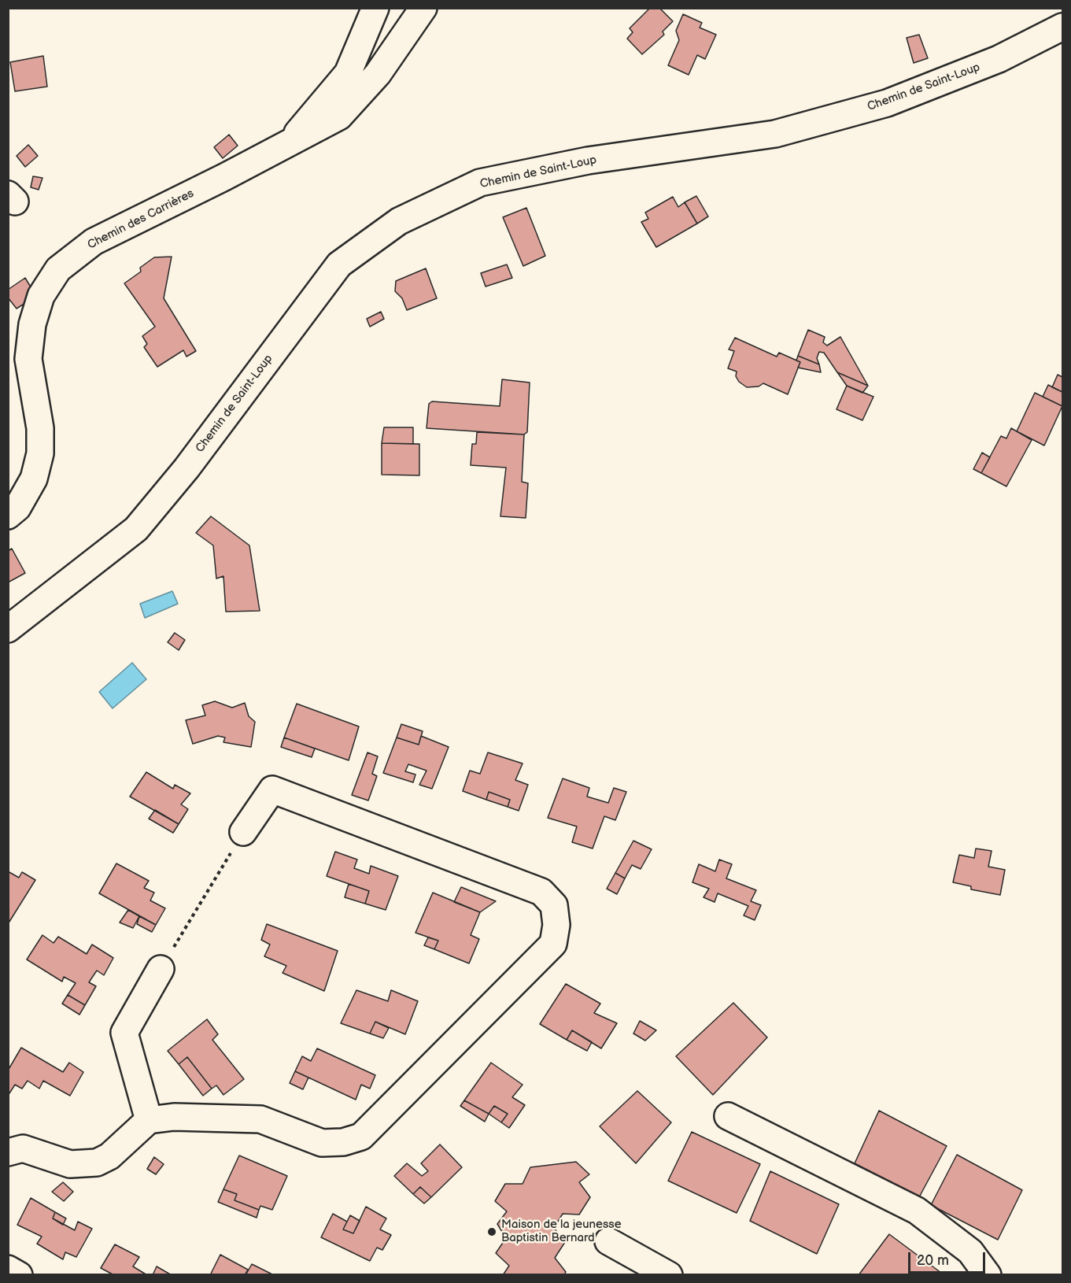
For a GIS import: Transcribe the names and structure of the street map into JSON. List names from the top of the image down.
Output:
{
  "streets": {
    "street": ["Chemin de Saint-Loup", "Chemin des Carrières"]
  },
  "places": ["Maison de la jeunesse Baptistin Bernard"],
  "scale_bar": "20 m"
}
